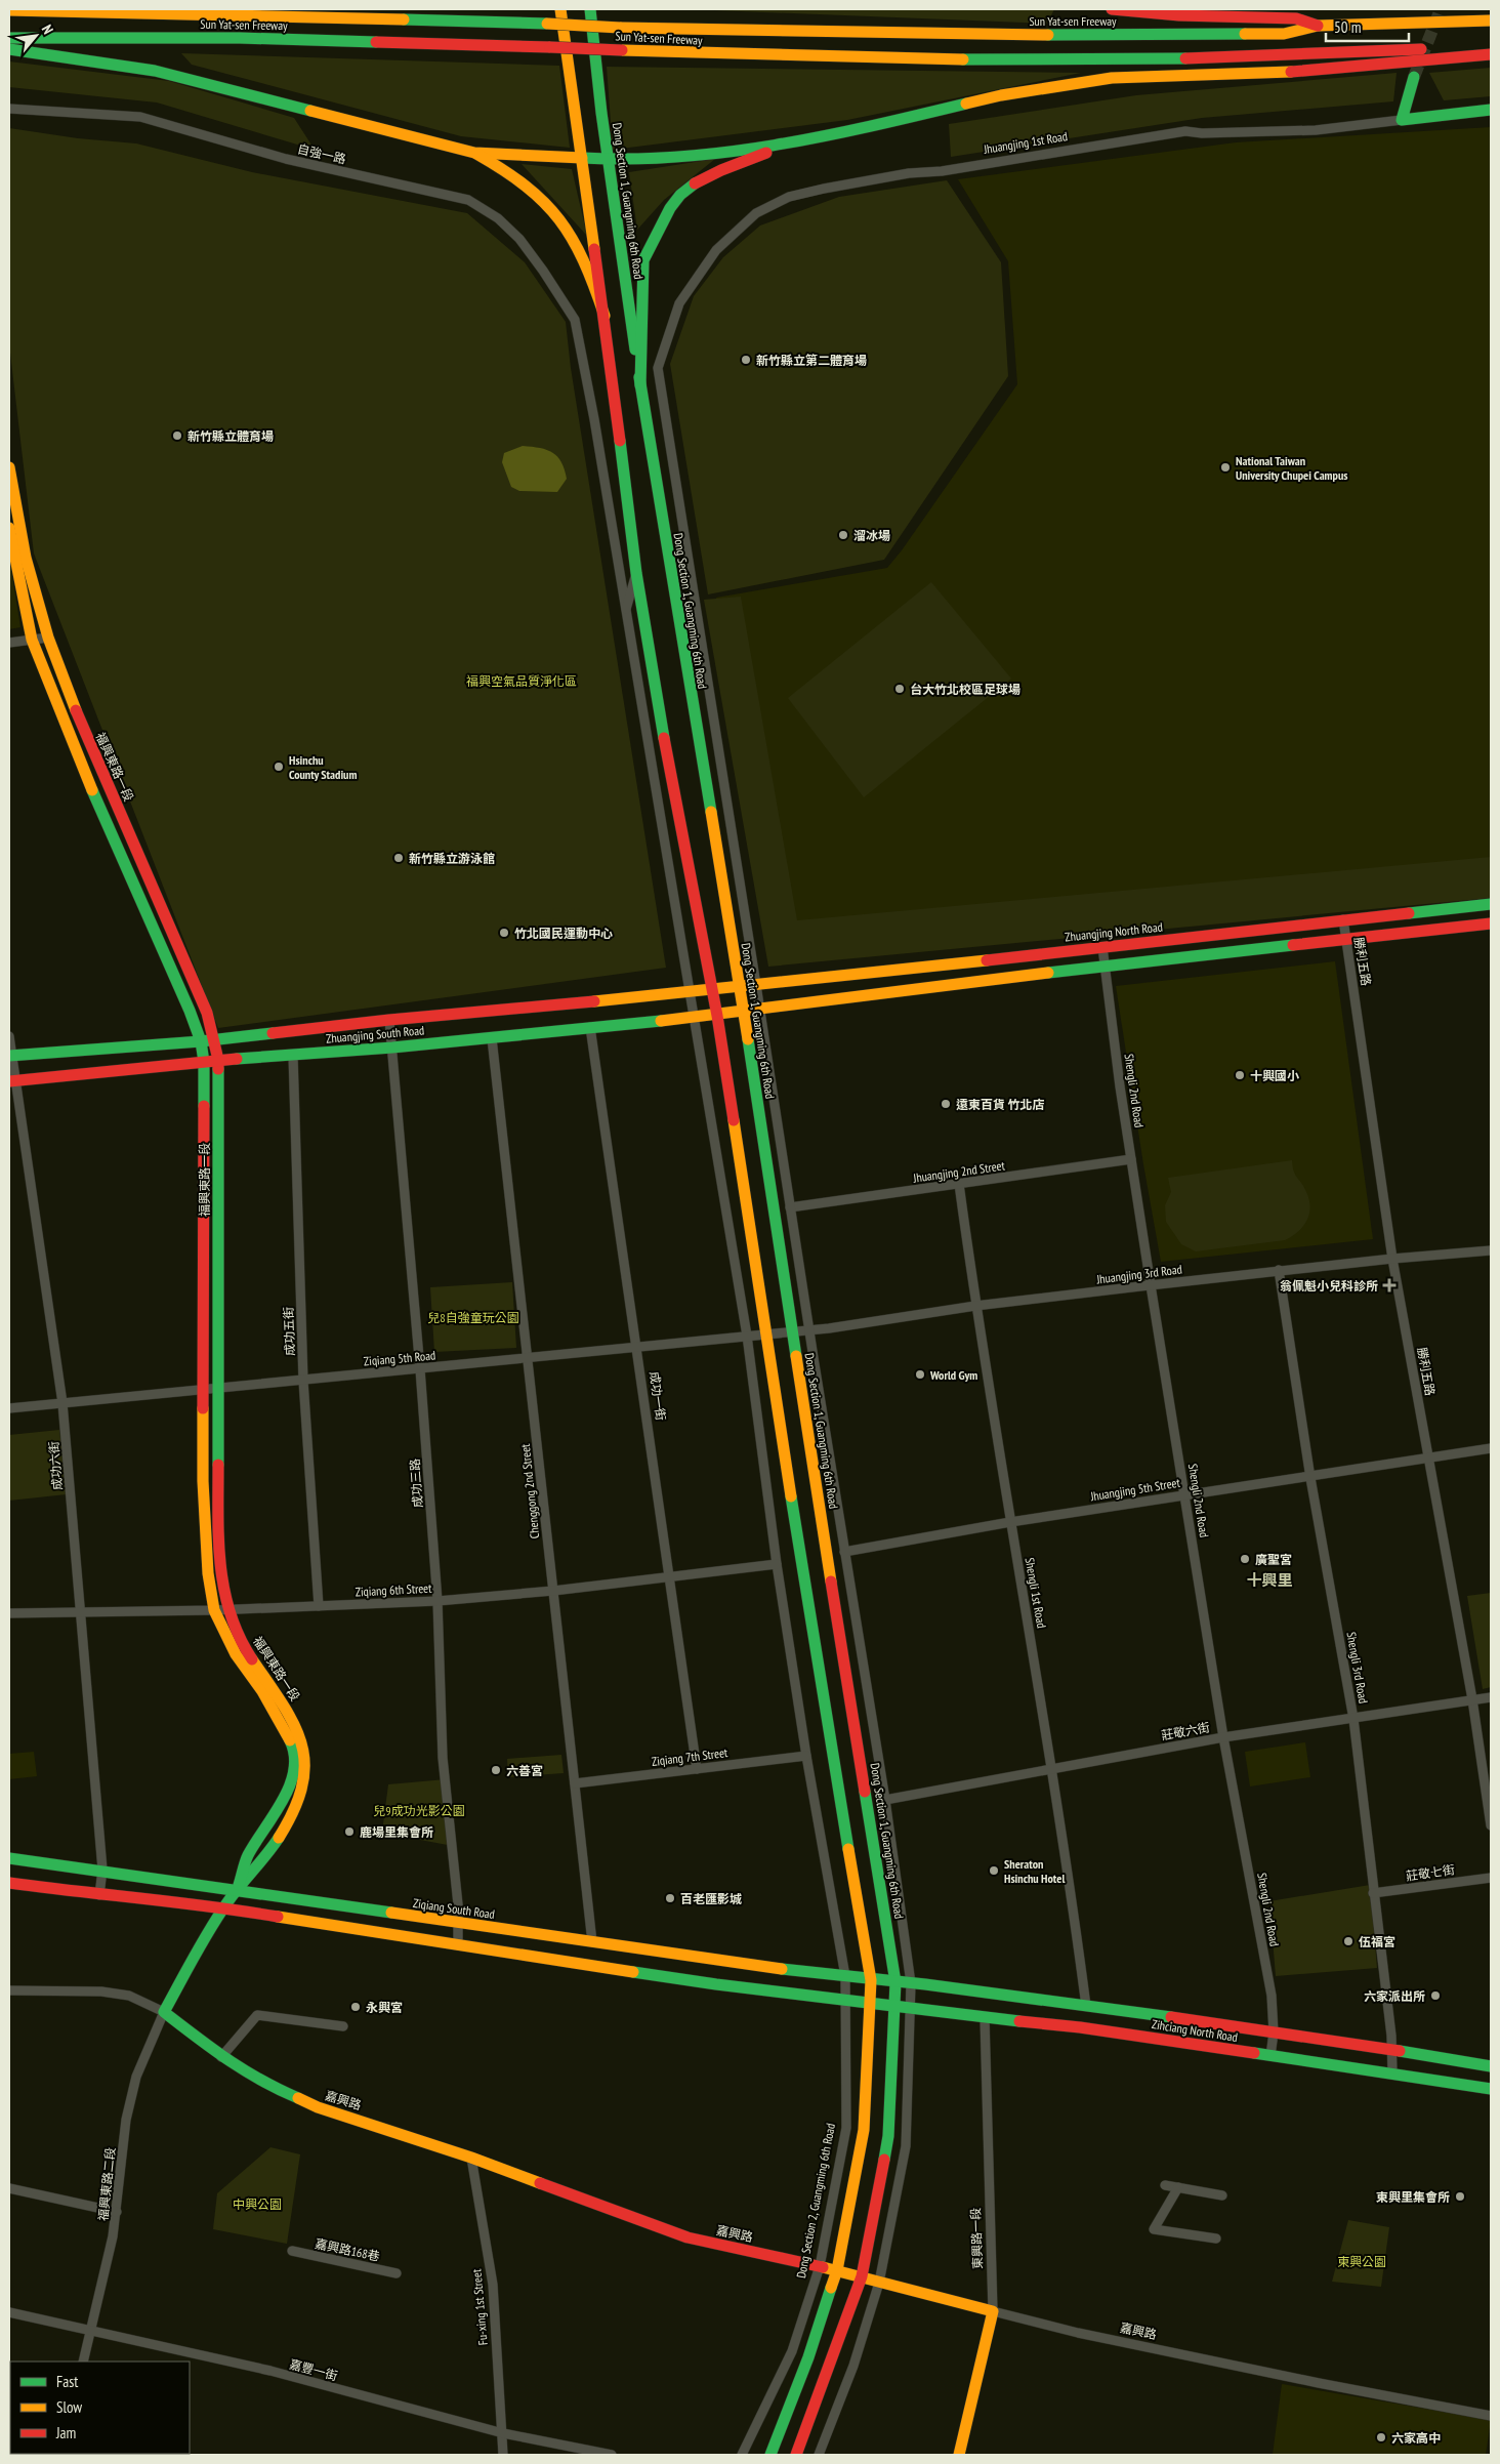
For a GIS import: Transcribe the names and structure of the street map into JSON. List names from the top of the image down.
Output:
{
  "streets": {
    "main road": [
      "Sun Yat-sen Freeway",
      "Jhuangjing 1st Road",
      "Dong Section 1, Guangming 6th Road",
      "福興東路一段",
      "Zhuangjing North Road",
      "Zhuangjing South Road",
      "Ziqiang South Road",
      "Zihciang North Road",
      "嘉興路",
      "東興路一段"
    ],
    "street": [
      "自強一路",
      "勝利五路",
      "Shengli 2nd Road",
      "Jhuangjing 2nd Street",
      "Jhuangjing 3rd Road",
      "成功五街",
      "Ziqiang 5th Road",
      "成功一街",
      "成功六街",
      "成功三路",
      "Jhuangjing 5th Street",
      "Chenggong 2nd Street",
      "Ziqiang 6th Street",
      "Shengli 1st Road",
      "Shengli 3rd Road",
      "莊敬六街",
      "Ziqiang 7th Street",
      "莊敬七街",
      "福興東路二段",
      "Dong Section 2, Guangming 6th Road",
      "嘉興路168巷",
      "Fu-xing 1st Street",
      "嘉豐一街"
    ]
  },
  "crossings": [
    ["Jhuangjing 1st Road", "Dong Section 1, Guangming 6th Road"],
    ["Dong Section 1, Guangming 6th Road", "Zhuangjing North Road"],
    ["Dong Section 1, Guangming 6th Road", "Zhuangjing South Road"],
    ["Dong Section 1, Guangming 6th Road", "Jhuangjing 2nd Street"],
    ["Dong Section 1, Guangming 6th Road", "Jhuangjing 3rd Road"],
    ["Dong Section 1, Guangming 6th Road", "Ziqiang 5th Road"],
    ["Dong Section 1, Guangming 6th Road", "Jhuangjing 5th Street"],
    ["Dong Section 1, Guangming 6th Road", "莊敬六街"],
    ["Dong Section 1, Guangming 6th Road", "Ziqiang South Road"],
    ["Dong Section 1, Guangming 6th Road", "Zihciang North Road"],
    ["福興東路一段", "Zhuangjing South Road"],
    ["福興東路一段", "Ziqiang 5th Road"],
    ["福興東路一段", "Ziqiang 6th Street"],
    ["福興東路一段", "Ziqiang South Road"],
    ["福興東路一段", "嘉興路"],
    ["福興東路一段", "福興東路二段"],
    ["Zhuangjing North Road", "勝利五路"],
    ["Zhuangjing North Road", "Zhuangjing South Road"],
    ["Zhuangjing North Road", "Shengli 2nd Road"],
    ["勝利五路", "Jhuangjing 3rd Road"],
    ["勝利五路", "Jhuangjing 5th Street"],
    ["勝利五路", "莊敬六街"],
    ["Zhuangjing South Road", "成功五街"],
    ["Zhuangjing South Road", "成功一街"],
    ["Zhuangjing South Road", "成功六街"],
    ["Zhuangjing South Road", "成功三路"],
    ["Zhuangjing South Road", "Chenggong 2nd Street"],
    ["Shengli 2nd Road", "Jhuangjing 2nd Street"],
    ["Shengli 2nd Road", "Jhuangjing 3rd Road"],
    ["Shengli 2nd Road", "Jhuangjing 5th Street"],
    ["Shengli 2nd Road", "莊敬六街"],
    ["Shengli 2nd Road", "Zihciang North Road"],
    ["Jhuangjing 2nd Street", "Shengli 1st Road"],
    ["Jhuangjing 3rd Road", "Ziqiang 5th Road"],
    ["Jhuangjing 3rd Road", "Shengli 1st Road"],
    ["Jhuangjing 3rd Road", "Shengli 3rd Road"],
    ["成功五街", "Ziqiang 5th Road"],
    ["成功五街", "Ziqiang 6th Street"],
    ["Ziqiang 5th Road", "成功一街"],
    ["Ziqiang 5th Road", "成功六街"],
    ["Ziqiang 5th Road", "成功三路"],
    ["Ziqiang 5th Road", "Chenggong 2nd Street"],
    ["成功一街", "Ziqiang 6th Street"],
    ["成功一街", "Ziqiang 7th Street"],
    ["成功六街", "Ziqiang 6th Street"],
    ["成功六街", "Ziqiang South Road"],
    ["成功三路", "Ziqiang 6th Street"],
    ["成功三路", "Ziqiang South Road"],
    ["Jhuangjing 5th Street", "Shengli 1st Road"],
    ["Jhuangjing 5th Street", "Shengli 3rd Road"],
    ["Chenggong 2nd Street", "Ziqiang 6th Street"],
    ["Chenggong 2nd Street", "Ziqiang 7th Street"],
    ["Chenggong 2nd Street", "Ziqiang South Road"],
    ["Shengli 1st Road", "莊敬六街"],
    ["Shengli 1st Road", "Zihciang North Road"],
    ["Shengli 3rd Road", "莊敬六街"],
    ["Shengli 3rd Road", "莊敬七街"],
    ["Shengli 3rd Road", "Zihciang North Road"],
    ["Ziqiang South Road", "Zihciang North Road"],
    ["Zihciang North Road", "Dong Section 2, Guangming 6th Road"],
    ["Zihciang North Road", "東興路一段"],
    ["嘉興路", "福興東路二段"],
    ["嘉興路", "Dong Section 2, Guangming 6th Road"],
    ["嘉興路", "東興路一段"],
    ["嘉興路", "Fu-xing 1st Street"],
    ["福興東路二段", "嘉豐一街"],
    ["Fu-xing 1st Street", "嘉豐一街"]
  ],
  "districts": ["十興里"],
  "parks": [
    "福興空氣品質淨化區",
    "兒8自強童玩公園",
    "兒9成功光影公園",
    "中興公園",
    "東興公園"
  ],
  "places": {
    "other": [
      "新竹縣立第二體育場",
      "新竹縣立體育場",
      "National Taiwan University Chupei Campus",
      "溜冰場",
      "台大竹北校區足球場",
      "Hsinchu County Stadium",
      "新竹縣立游泳館",
      "竹北國民運動中心",
      "十興國小",
      "遠東百貨 竹北店",
      "World Gym",
      "廣聖宮",
      "六善宮",
      "鹿場里集會所",
      "Sheraton Hsinchu Hotel",
      "百老匯影城",
      "伍福宮",
      "六家派出所",
      "永興宮",
      "東興里集會所",
      "六家高中"
    ],
    "health": ["翁佩魁小兒科診所"]
  },
  "legend": ["Fast", "Slow", "Jam"],
  "scale_bar": "50 m",
  "north": "top right"
}
